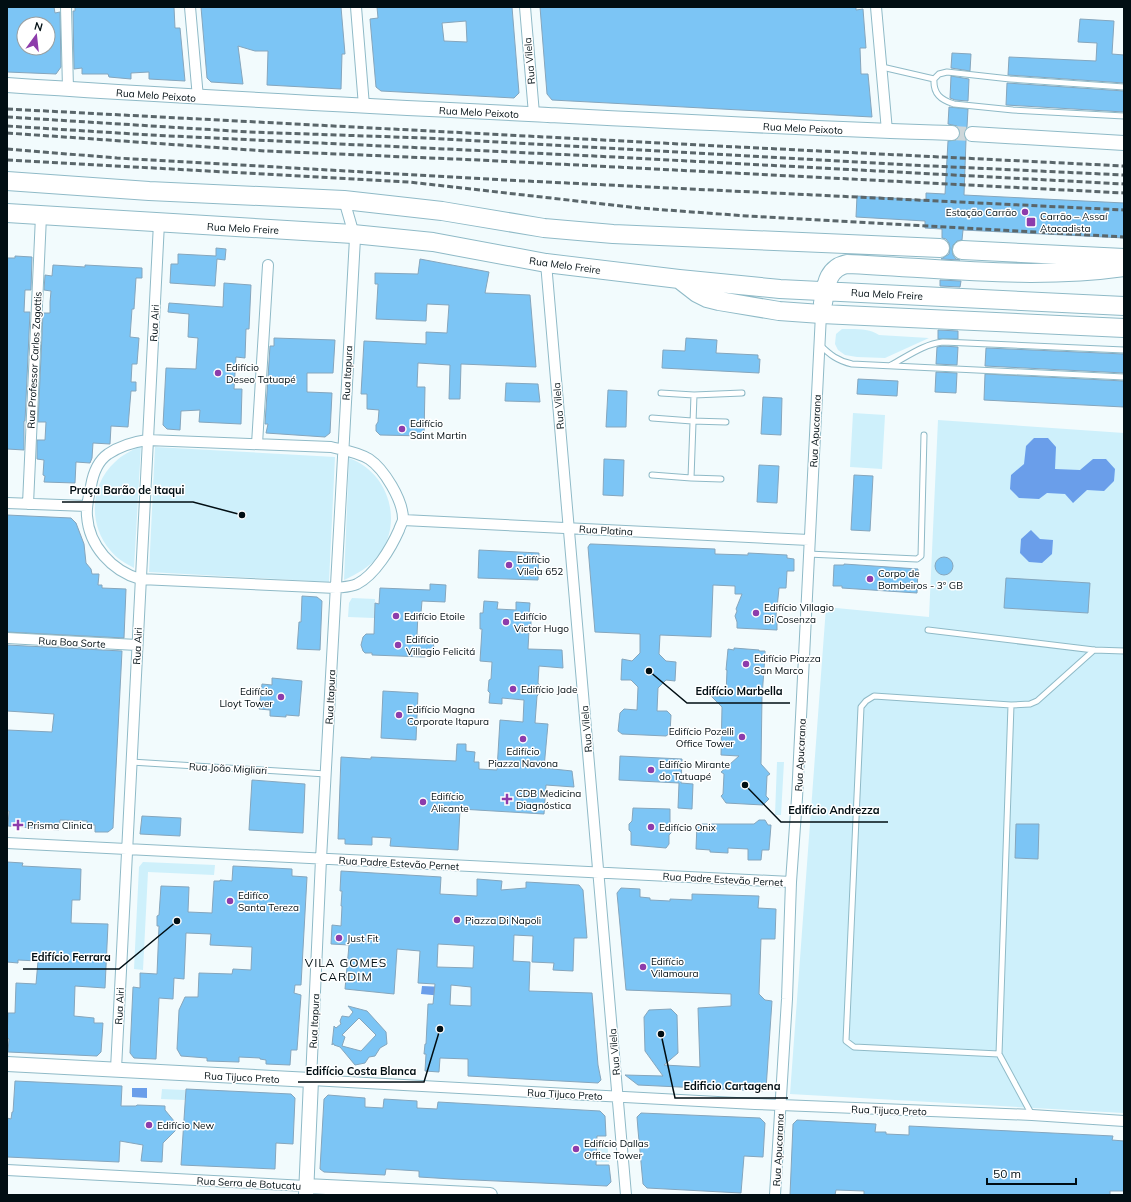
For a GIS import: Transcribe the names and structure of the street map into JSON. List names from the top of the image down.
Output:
{
  "streets": {
    "highway": ["Rua Melo Freire"],
    "main road": [
      "Rua Melo Peixoto",
      "Rua Itapura",
      "Rua Tijuco Preto",
      "Rua Serra de Botucatu"
    ],
    "street": [
      "Rua Vilela",
      "Rua Airi",
      "Rua Professor Carlos Zagottis",
      "Rua Apucarana",
      "Rua Platina",
      "Rua Boa Sorte",
      "Rua Padre Estevão Pernet"
    ],
    "lane": ["Rua João Migliari"]
  },
  "crossings": [
    ["Rua Vilela", "Rua Melo Peixoto"],
    ["Rua Vilela", "Rua Melo Freire"],
    ["Rua Vilela", "Rua Platina"],
    ["Rua Vilela", "Rua Padre Estevão Pernet"],
    ["Rua Vilela", "Rua Tijuco Preto"],
    ["Rua Melo Freire", "Rua Airi"],
    ["Rua Melo Freire", "Rua Professor Carlos Zagottis"],
    ["Rua Melo Freire", "Rua Itapura"],
    ["Rua Airi", "Rua Boa Sorte"],
    ["Rua Airi", "Rua João Migliari"],
    ["Rua Airi", "Rua Padre Estevão Pernet"],
    ["Rua Airi", "Rua Tijuco Preto"],
    ["Rua Itapura", "Rua João Migliari"],
    ["Rua Itapura", "Rua Padre Estevão Pernet"],
    ["Rua Itapura", "Rua Tijuco Preto"],
    ["Rua Itapura", "Rua Serra de Botucatu"],
    ["Rua Apucarana", "Rua Platina"],
    ["Rua Apucarana", "Rua Padre Estevão Pernet"],
    ["Rua Apucarana", "Rua Tijuco Preto"]
  ],
  "districts": ["VILA GOMES CARDIM"],
  "places": {
    "other": [
      "Estação Carrão",
      "Edifício Deseo Tatuapé",
      "Edifício Saint Martin",
      "Praça Barão de Itaqui",
      "Edifício Vilela 652",
      "Corpo de Bombeiros - 3º GB",
      "Edifício Villagio Di Cosenza",
      "Edifício Etoile",
      "Edifício Victor Hugo",
      "Edifício Villagio Felicitá",
      "Edifício Piazza San Marco",
      "Edifício Marbella",
      "Edifício Jade",
      "Edifício Lloyt Tower",
      "Edifício Magna Corporate Itapura",
      "Edifício Pozelli Office Tower",
      "Edifício Piazza Navona",
      "Edifício Mirante do Tatuapé",
      "Edifício Andrezza",
      "Edifício Alicante",
      "Edifício Onix",
      "Edifíco Santa Tereza",
      "Piazza Di Napoli",
      "Edifício Ferrara",
      "Just Fit",
      "Edifício Vilamoura",
      "Edifício Costa Blanca",
      "Edificio Cartagena",
      "Edifício New",
      "Edifício Dallas Office Tower"
    ],
    "transit": ["Carrão – Assaí Atacadista"],
    "health": ["CDB Medicina Diagnóstica", "Prisma Clinica"]
  },
  "scale_bar": "50 m",
  "north": "top"
}
